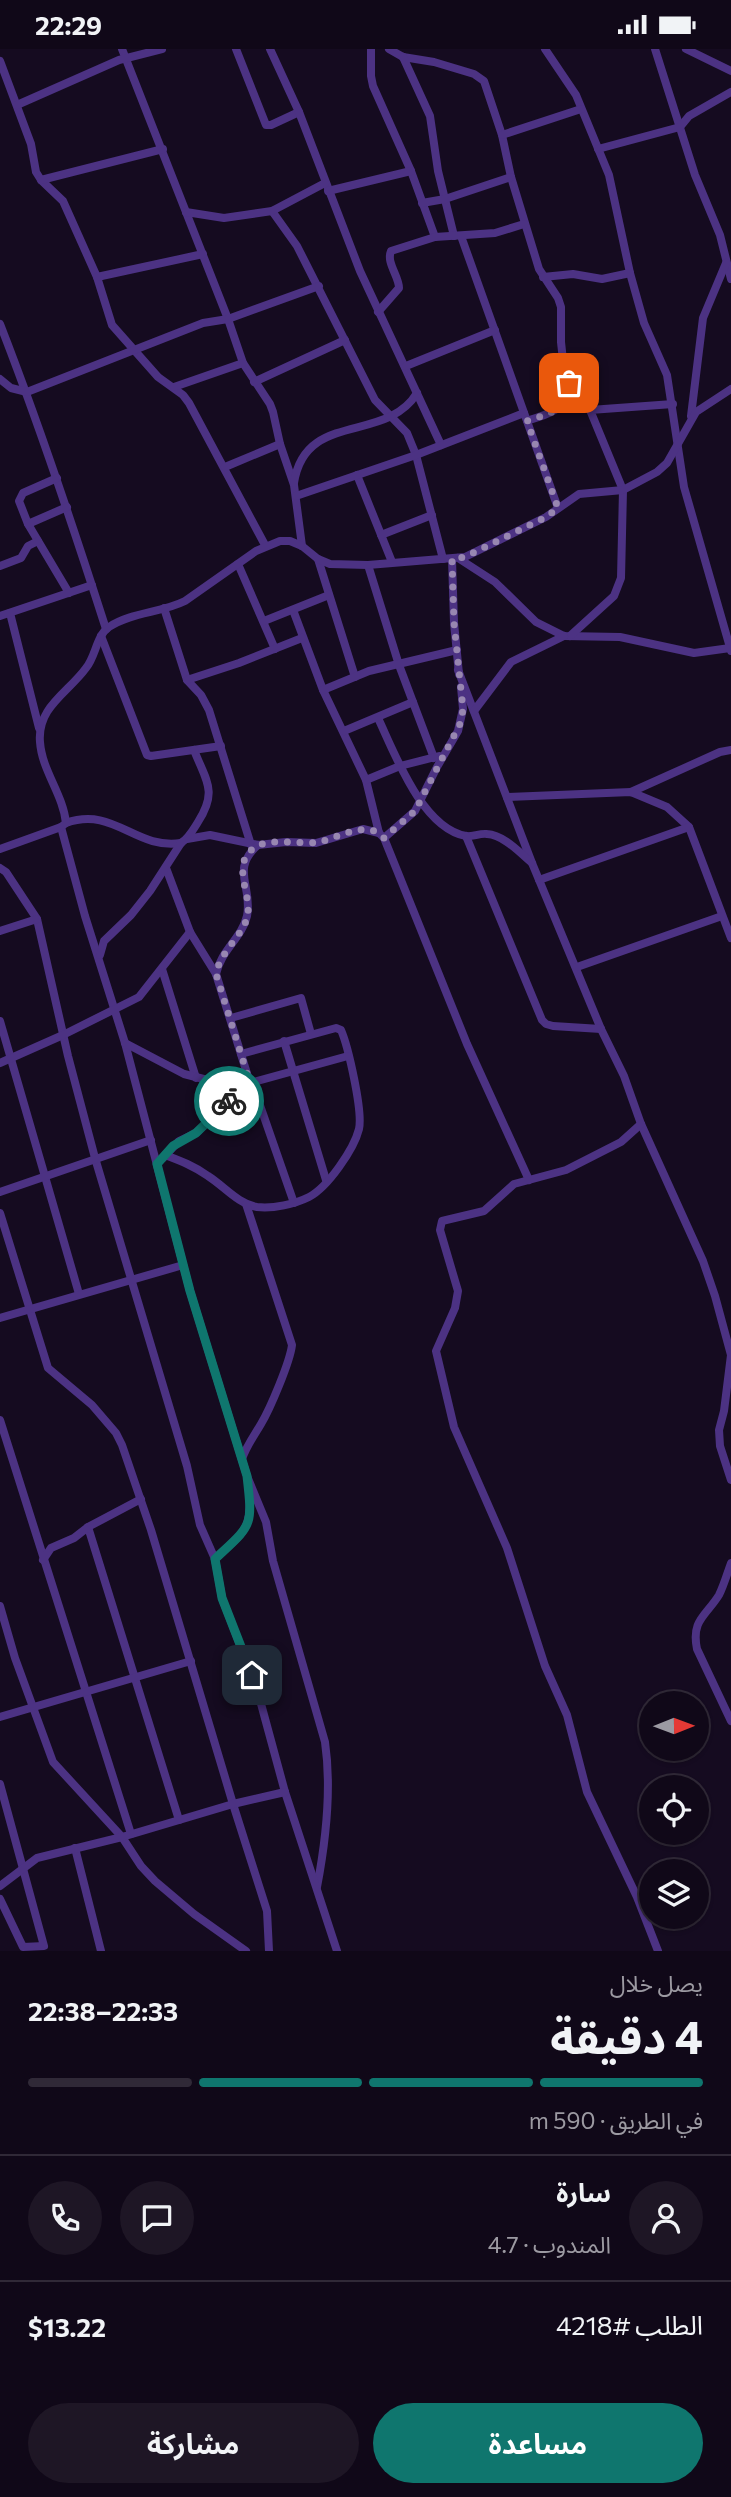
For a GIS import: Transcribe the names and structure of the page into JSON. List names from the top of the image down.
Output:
{
  "north": "right",
  "page": {
    "status": "22:29",
    "heading": ["4 دقيقة", "يصل خلال", "22:33–22:38"],
    "panel": [
      "سارة",
      "المندوب · 4.7",
      "الطلب #4218",
      "$13.22"
    ],
    "bar": "في الطريق · 590 m",
    "buttons": ["مساعدة", "مشاركة"]
  }
}
